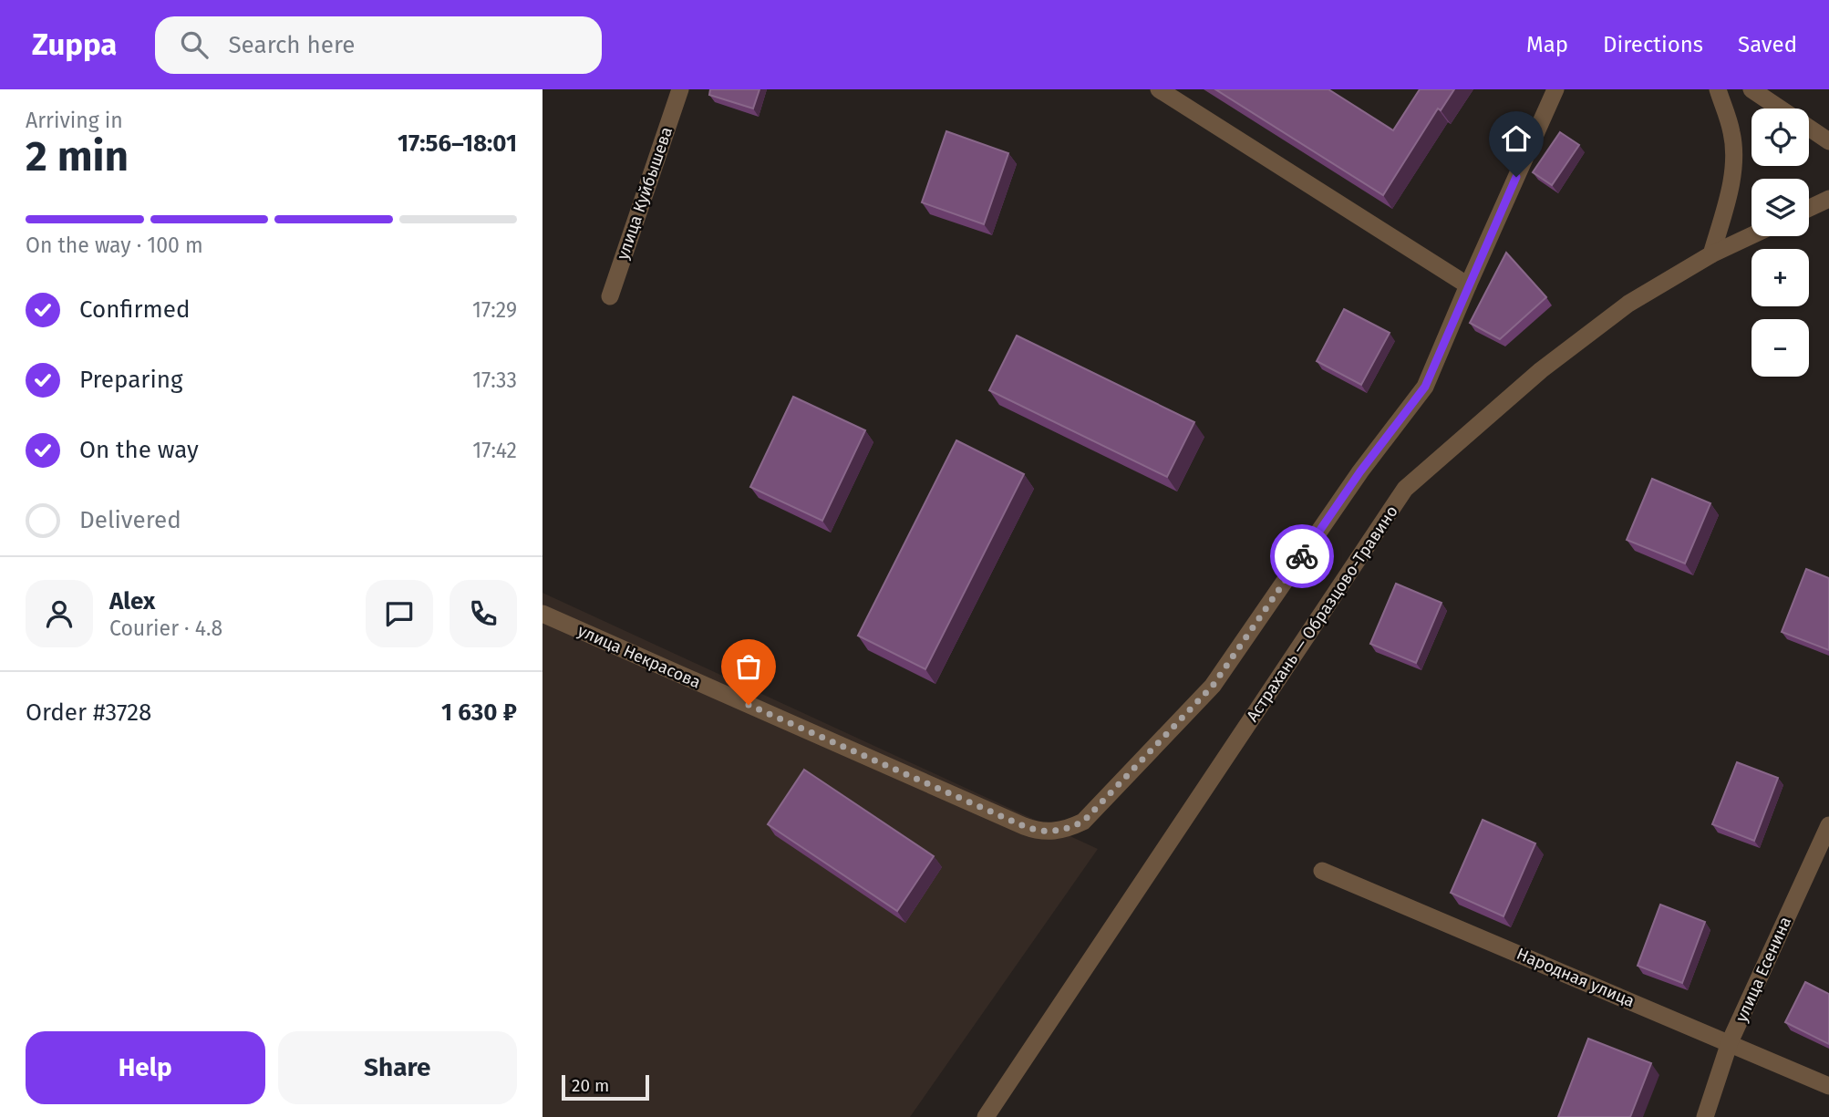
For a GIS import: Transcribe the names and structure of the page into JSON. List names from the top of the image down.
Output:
{
  "streets": {
    "street": [
      "улица Куйбышева",
      "Астрахань — Образцово-Травино",
      "улица Некрасова",
      "улица Есенина",
      "Народная улица"
    ]
  },
  "crossings": [
    ["улица Есенина", "Народная улица"]
  ],
  "scale_bar": "20 m",
  "page": {
    "header": "Zuppa",
    "search": "Search here",
    "nav": ["Map", "Directions", "Saved"],
    "heading": ["2 min", "Arriving in", "17:56–18:01"],
    "panel": [
      "Alex",
      "Courier · 4.8",
      "Order #3728",
      "1 630 ₽"
    ],
    "map_buttons": ["+", "−"],
    "bar": "On the way · 100 m",
    "list": [
      ["Confirmed", "17:29"],
      ["Preparing", "17:33"],
      ["On the way", "17:42"],
      "Delivered"
    ],
    "buttons": ["Help", "Share"],
    "scale": "20 m"
  }
}
